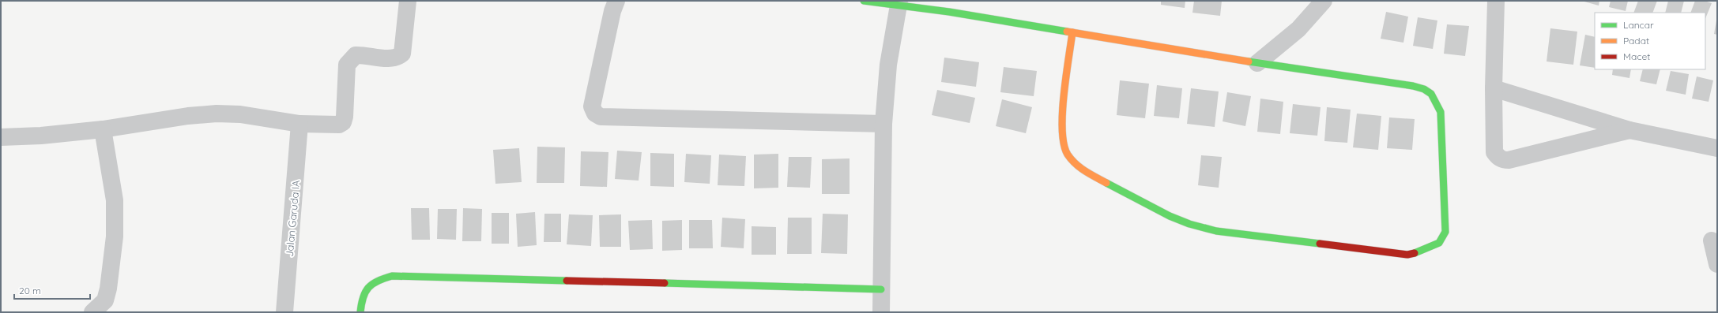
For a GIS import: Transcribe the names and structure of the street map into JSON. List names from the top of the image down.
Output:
{
  "streets": {
    "street": ["Jalan Garuda IA"]
  },
  "legend": ["Lancar", "Padat", "Macet"],
  "scale_bar": "20 m"
}
